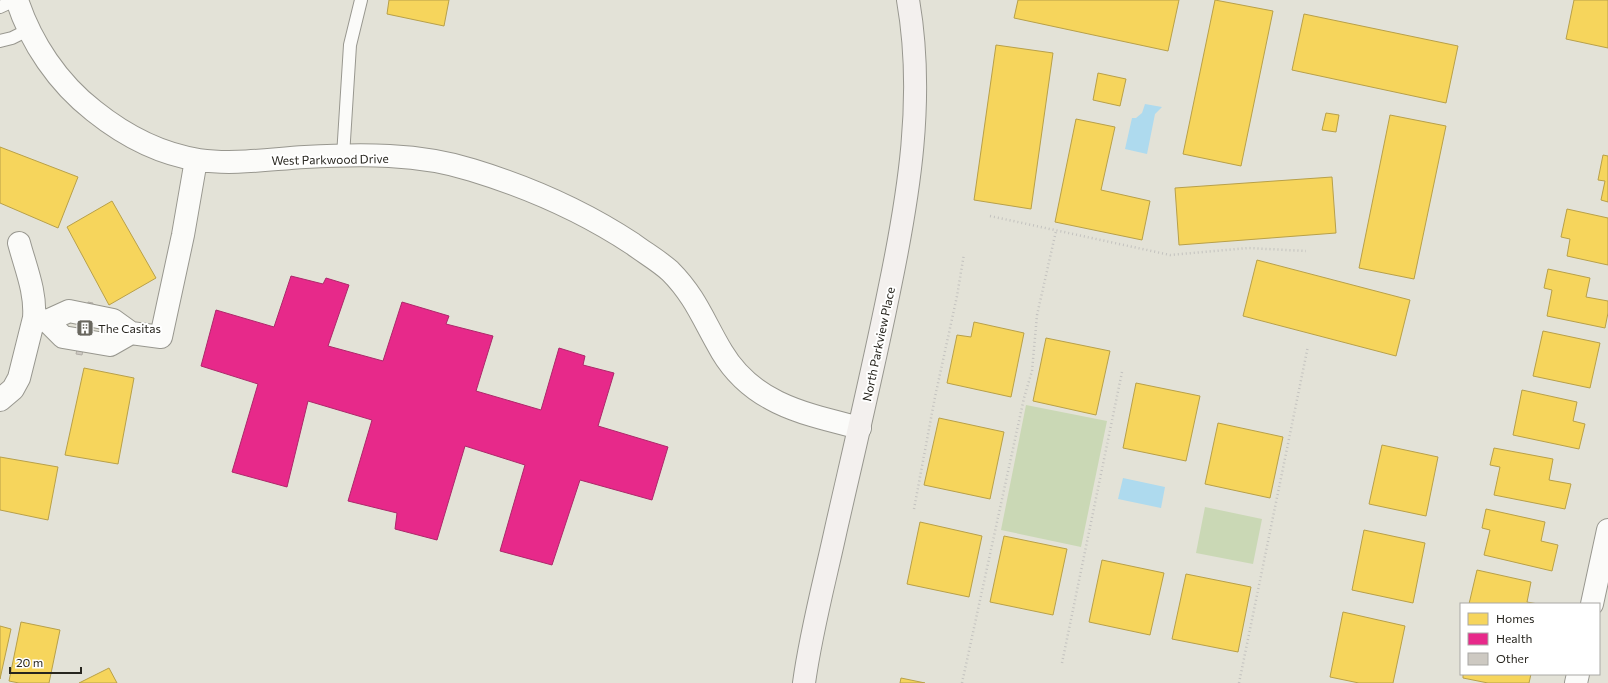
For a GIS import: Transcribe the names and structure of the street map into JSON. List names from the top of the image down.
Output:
{
  "streets": {
    "street": ["West Parkwood Drive", "North Parkview Place"]
  },
  "crossings": [
    ["West Parkwood Drive", "North Parkview Place"]
  ],
  "places": {
    "building": ["The Casitas"]
  },
  "legend": ["Homes", "Health", "Other"],
  "scale_bar": "20 m"
}
